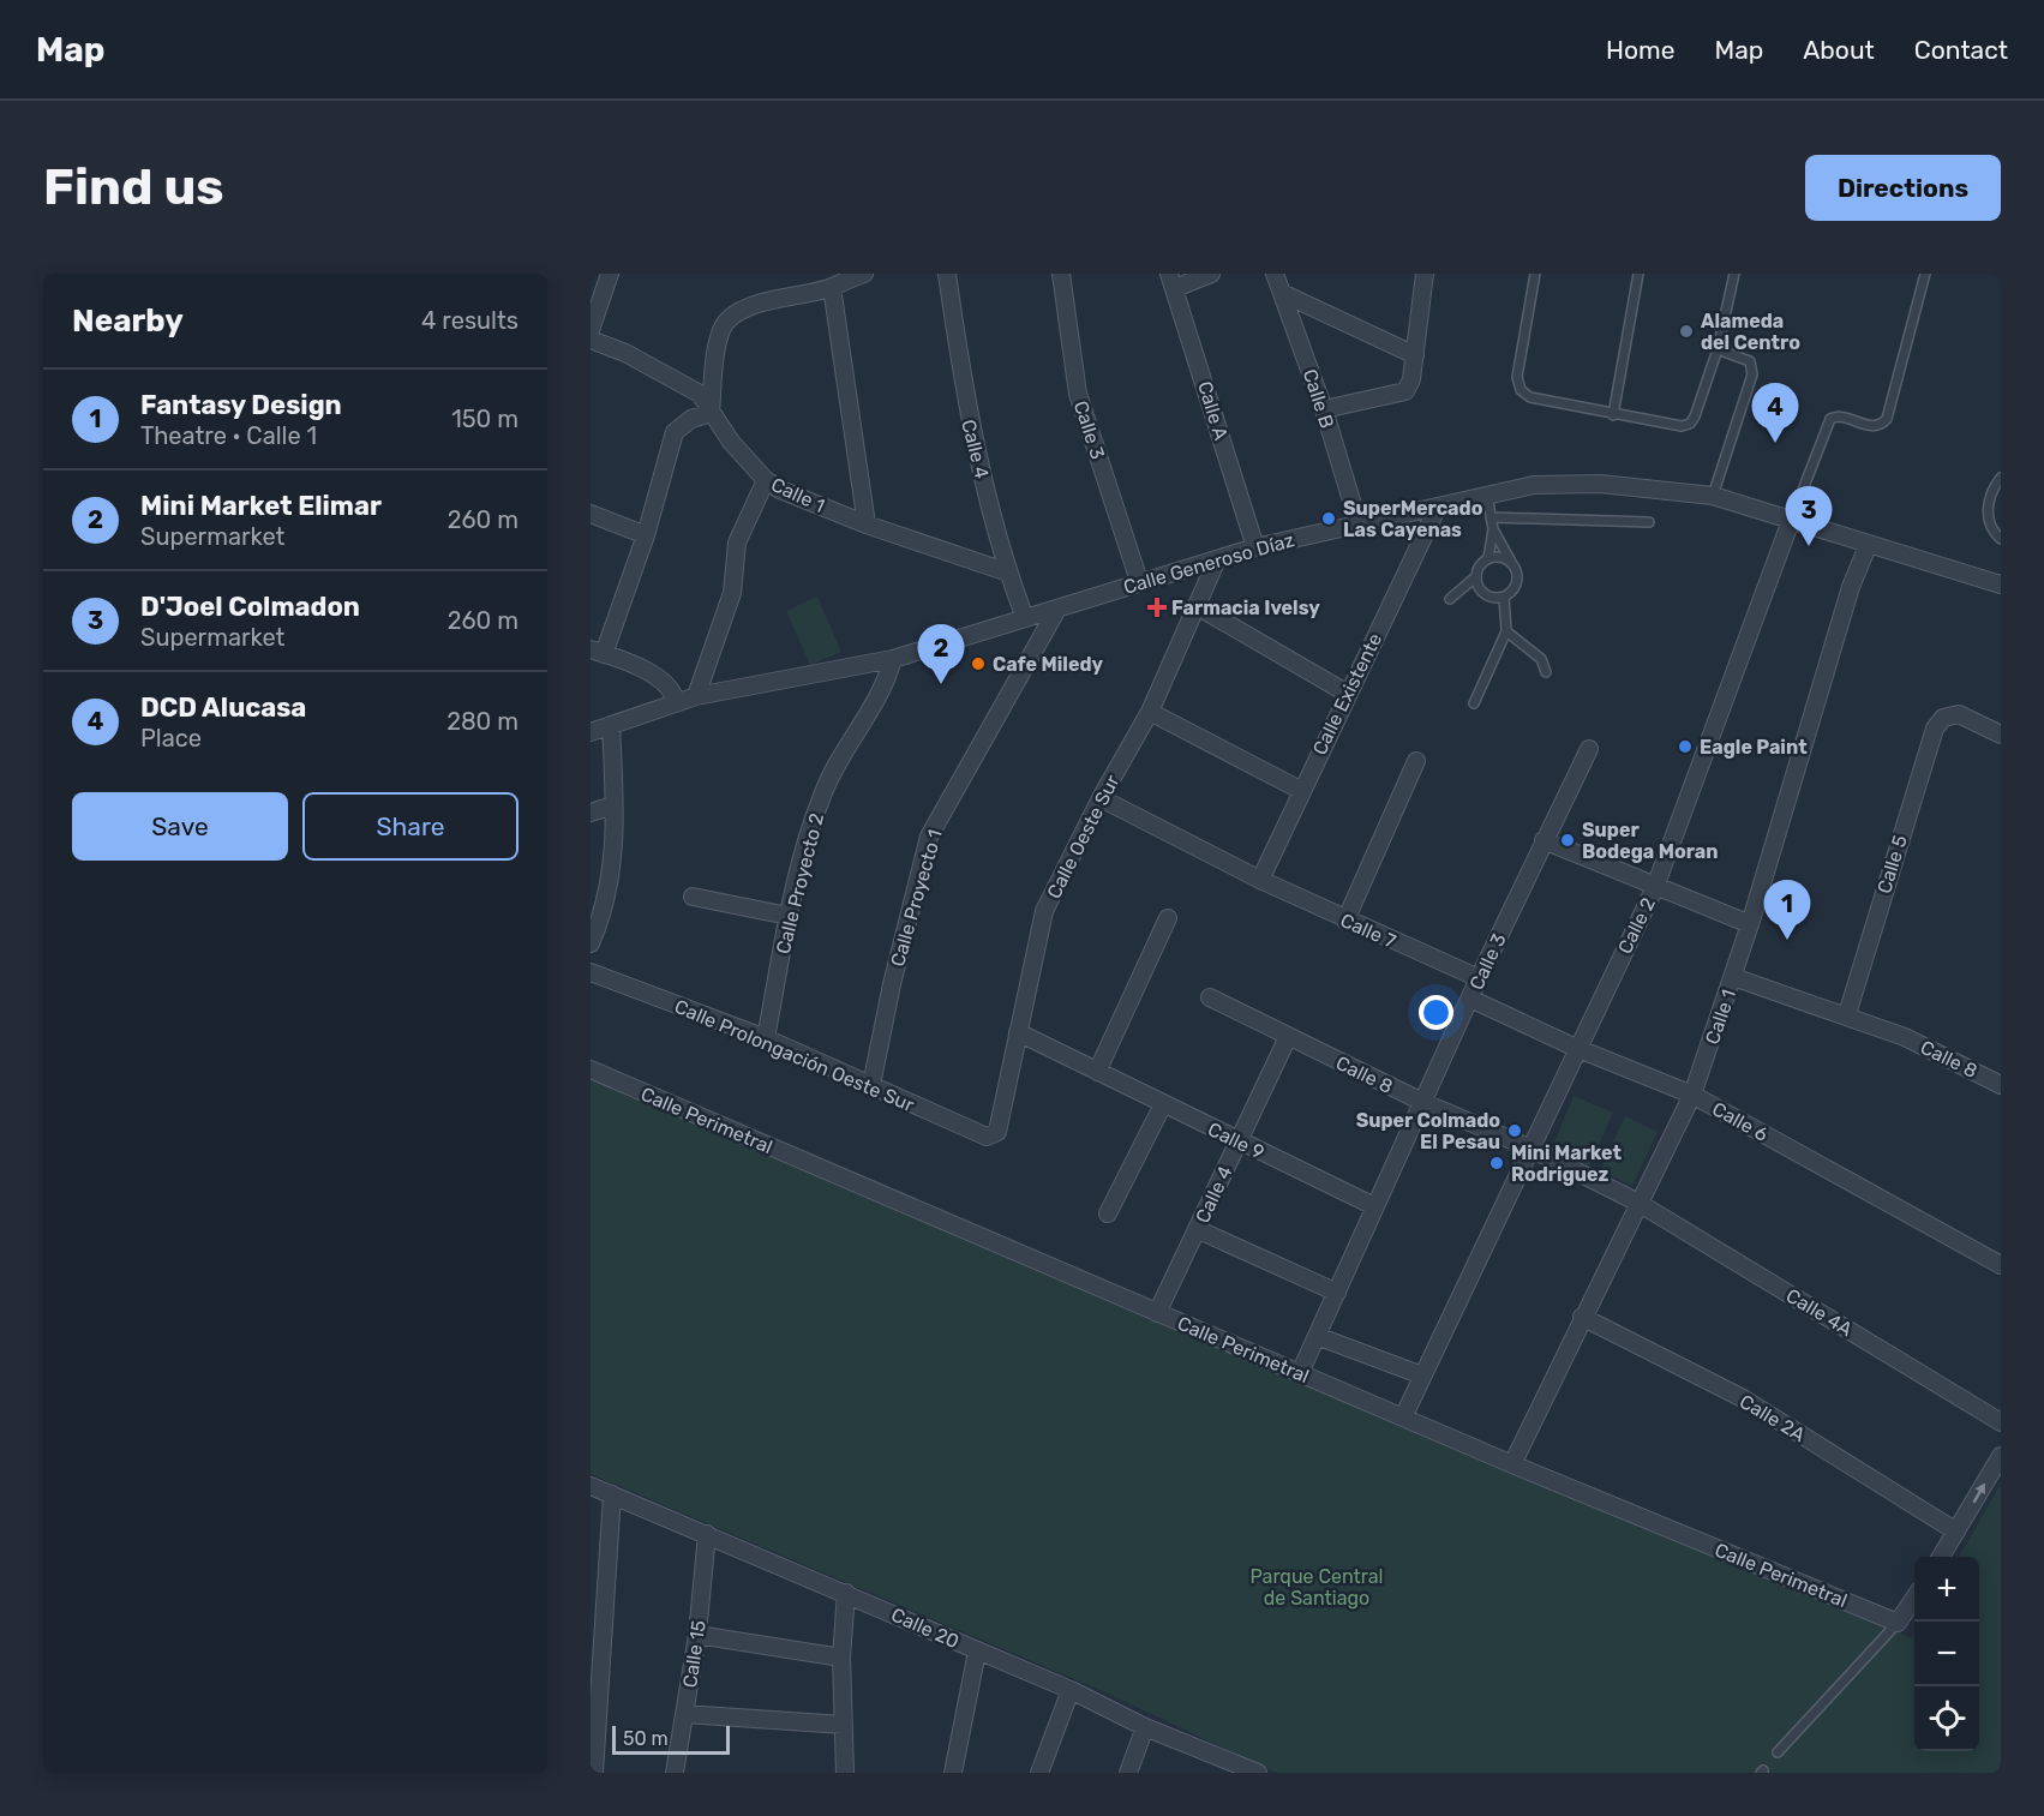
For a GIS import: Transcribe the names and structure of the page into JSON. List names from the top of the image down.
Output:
{
  "streets": {
    "street": [
      "Calle B",
      "Calle A",
      "Calle 3",
      "Calle 4",
      "Calle 1",
      "Calle Generoso Díaz",
      "Calle Existente",
      "Calle Oeste Sur",
      "Calle 5",
      "Calle Proyecto 2",
      "Calle Proyecto 1",
      "Calle 2",
      "Calle 7",
      "Calle Prolongación Oeste Sur",
      "Calle 8",
      "Calle Perimetral",
      "Calle 6",
      "Calle 9",
      "Calle 4A",
      "Calle 2A",
      "Calle 20",
      "Calle 15"
    ]
  },
  "crossings": [
    ["Calle B", "Calle Generoso Díaz"],
    ["Calle A", "Calle Generoso Díaz"],
    ["Calle 3", "Calle Generoso Díaz"],
    ["Calle 3", "Calle 7"],
    ["Calle 3", "Calle 8"],
    ["Calle 3", "Calle Perimetral"],
    ["Calle 3", "Calle 6"],
    ["Calle 3", "Calle 9"],
    ["Calle 4", "Calle 1"],
    ["Calle 4", "Calle Generoso Díaz"],
    ["Calle 4", "Calle 8"],
    ["Calle 4", "Calle Perimetral"],
    ["Calle 4", "Calle 9"],
    ["Calle 1", "Calle Generoso Díaz"],
    ["Calle 1", "Calle 8"],
    ["Calle 1", "Calle Perimetral"],
    ["Calle 1", "Calle 6"],
    ["Calle 1", "Calle 4A"],
    ["Calle 1", "Calle 2A"],
    ["Calle Generoso Díaz", "Calle Existente"],
    ["Calle Generoso Díaz", "Calle Oeste Sur"],
    ["Calle Generoso Díaz", "Calle Proyecto 2"],
    ["Calle Generoso Díaz", "Calle Proyecto 1"],
    ["Calle Generoso Díaz", "Calle 2"],
    ["Calle Existente", "Calle 7"],
    ["Calle Oeste Sur", "Calle 7"],
    ["Calle Oeste Sur", "Calle Prolongación Oeste Sur"],
    ["Calle Oeste Sur", "Calle 9"],
    ["Calle 5", "Calle 8"],
    ["Calle Proyecto 2", "Calle Prolongación Oeste Sur"],
    ["Calle Proyecto 1", "Calle Prolongación Oeste Sur"],
    ["Calle 2", "Calle 8"],
    ["Calle 2", "Calle Perimetral"],
    ["Calle 2", "Calle 6"],
    ["Calle 8", "Calle 4A"],
    ["Calle 20", "Calle 15"]
  ],
  "parks": ["Parque Central de Santiago"],
  "places": {
    "other": [
      "Alameda del Centro",
      "SuperMercado Las Cayenas",
      "Cafe Miledy",
      "Eagle Paint",
      "Super Bodega Moran",
      "Super Colmado El Pesau",
      "Mini Market Rodriguez"
    ],
    "health": ["Farmacia Ivelsy"]
  },
  "scale_bar": "50 m",
  "page": {
    "header": "Map",
    "nav": [
      "Home",
      "Map",
      "About",
      "Contact"
    ],
    "buttons": [
      "Directions",
      ["Save", "Share"]
    ],
    "title": "Find us",
    "heading": ["Nearby", "4 results"],
    "list": [
      {
        "mark": "1",
        "name": "Fantasy Design",
        "note": "Theatre · Calle 1",
        "value": "150 m"
      },
      {
        "mark": "2",
        "name": "Mini Market Elimar",
        "note": "Supermarket",
        "value": "260 m"
      },
      {
        "mark": "3",
        "name": "D'Joel Colmadon",
        "note": "Supermarket",
        "value": "260 m"
      },
      {
        "mark": "4",
        "name": "DCD Alucasa",
        "note": "Place",
        "value": "280 m"
      }
    ],
    "pins": [
      "4",
      "3",
      "2",
      "1"
    ],
    "map_buttons": ["+", "−"],
    "scale": "50 m"
  }
}
